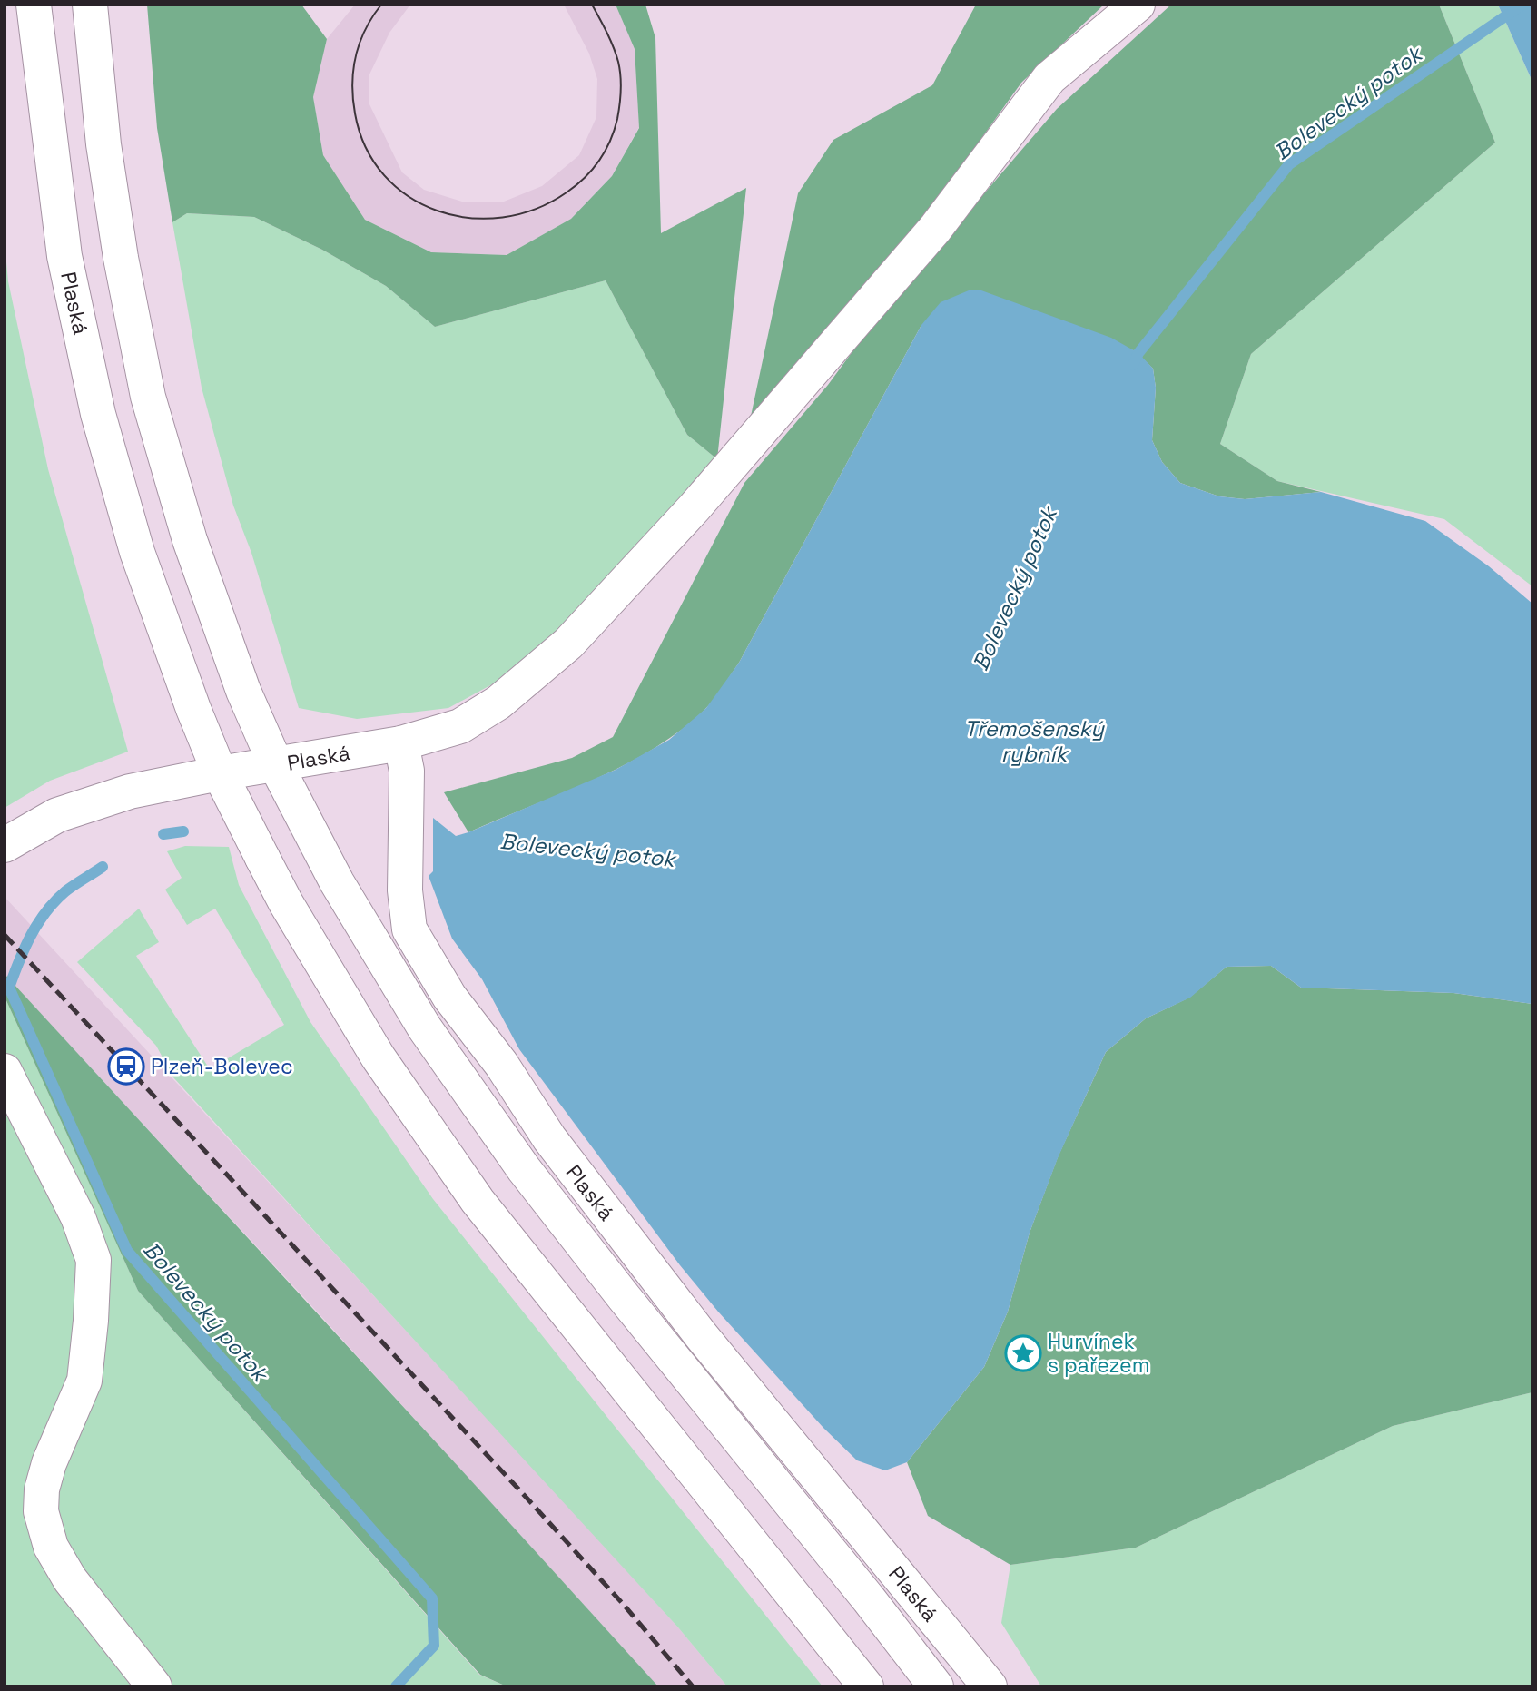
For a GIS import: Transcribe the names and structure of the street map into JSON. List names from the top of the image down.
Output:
{
  "streets": {
    "main road": ["Plaská"]
  },
  "water": ["Bolevecký potok", "Třemošenský rybník"],
  "places": {
    "station": ["Plzeň-Bolevec"],
    "place": ["Hurvínek s pařezem"]
  }
}
